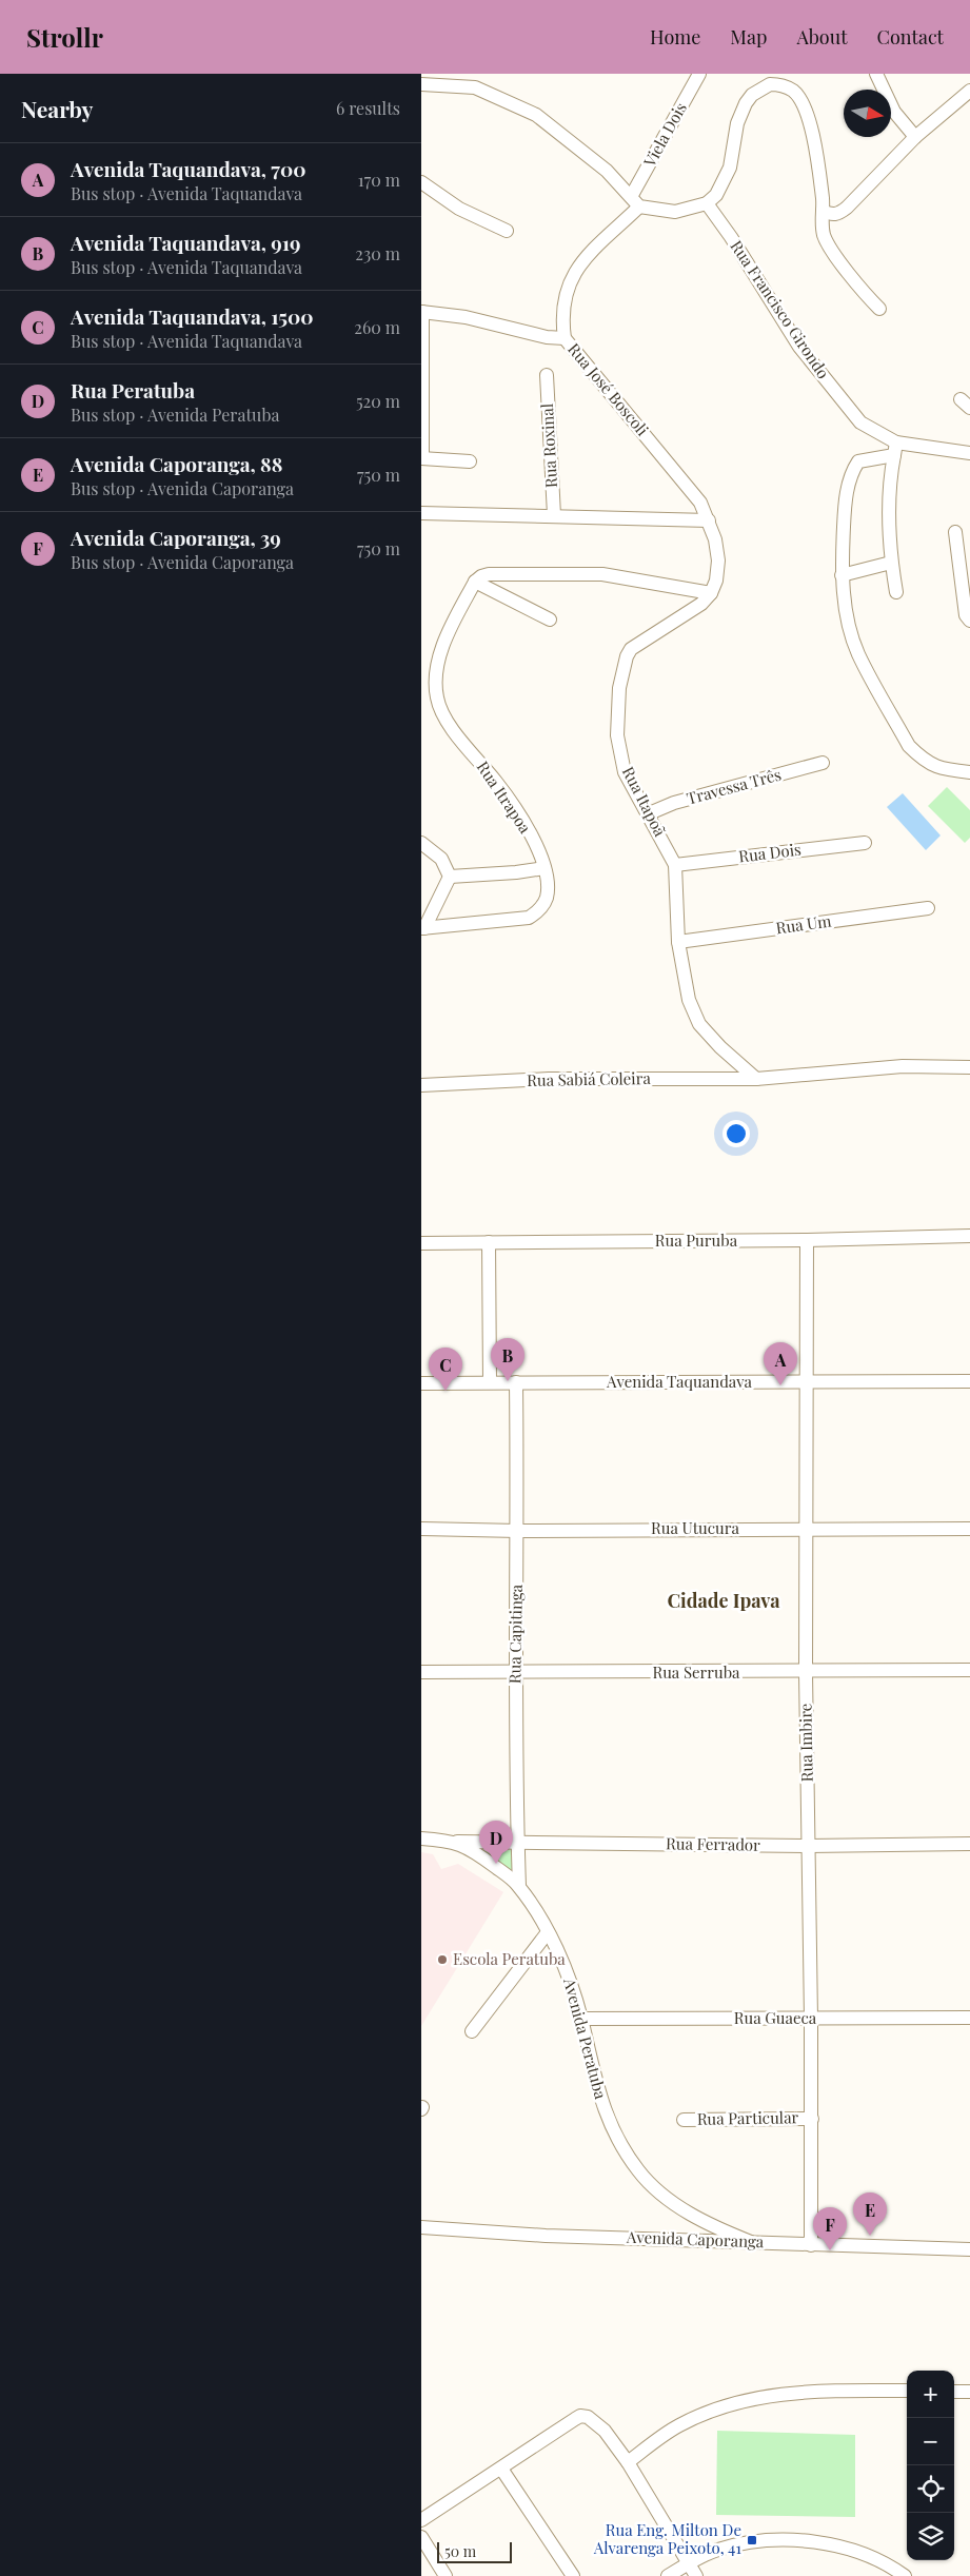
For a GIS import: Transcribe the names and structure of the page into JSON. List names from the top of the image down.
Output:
{
  "streets": {
    "street": [
      "Viela Dois",
      "Rua Francisco Girondo",
      "Rua José Boscoli",
      "Rua Roxinal",
      "Travessa Três",
      "Rua Itrapoa",
      "Rua Itapoã",
      "Rua Dois",
      "Rua Um",
      "Rua Sabiá Coleira",
      "Rua Puruba",
      "Avenida Taquandava",
      "Rua Utucura",
      "Rua Capitinga",
      "Rua Serruba",
      "Rua Imbire",
      "Rua Ferrador",
      "Rua Guaeca",
      "Avenida Peratuba",
      "Rua Particular",
      "Avenida Caporanga"
    ]
  },
  "crossings": [
    ["Viela Dois", "Rua José Boscoli"],
    ["Travessa Três", "Rua Itapoã"],
    ["Rua Itapoã", "Rua Dois"],
    ["Rua Itapoã", "Rua Um"],
    ["Rua Itapoã", "Rua Sabiá Coleira"],
    ["Rua Puruba", "Rua Imbire"],
    ["Avenida Taquandava", "Rua Capitinga"],
    ["Avenida Taquandava", "Rua Imbire"],
    ["Rua Utucura", "Rua Capitinga"],
    ["Rua Utucura", "Rua Imbire"],
    ["Rua Capitinga", "Rua Serruba"],
    ["Rua Capitinga", "Rua Ferrador"],
    ["Rua Capitinga", "Avenida Peratuba"],
    ["Rua Serruba", "Rua Imbire"],
    ["Rua Imbire", "Rua Ferrador"],
    ["Rua Imbire", "Rua Guaeca"],
    ["Rua Imbire", "Rua Particular"],
    ["Rua Imbire", "Avenida Caporanga"],
    ["Rua Ferrador", "Avenida Peratuba"],
    ["Rua Guaeca", "Avenida Peratuba"],
    ["Avenida Peratuba", "Avenida Caporanga"]
  ],
  "districts": ["Cidade Ipava"],
  "places": {
    "other": ["Escola Peratuba"],
    "transit": ["Rua Eng. Milton De Alvarenga Peixoto, 41"]
  },
  "scale_bar": "50 m",
  "north": "right",
  "page": {
    "header": "Strollr",
    "nav": [
      "Home",
      "Map",
      "About",
      "Contact"
    ],
    "heading": ["Nearby", "6 results"],
    "list": [
      {
        "mark": "A",
        "name": "Avenida Taquandava, 700",
        "note": "Bus stop · Avenida Taquandava",
        "value": "170 m"
      },
      {
        "mark": "B",
        "name": "Avenida Taquandava, 919",
        "note": "Bus stop · Avenida Taquandava",
        "value": "230 m"
      },
      {
        "mark": "C",
        "name": "Avenida Taquandava, 1500",
        "note": "Bus stop · Avenida Taquandava",
        "value": "260 m"
      },
      {
        "mark": "D",
        "name": "Rua Peratuba",
        "note": "Bus stop · Avenida Peratuba",
        "value": "520 m"
      },
      {
        "mark": "E",
        "name": "Avenida Caporanga, 88",
        "note": "Bus stop · Avenida Caporanga",
        "value": "750 m"
      },
      {
        "mark": "F",
        "name": "Avenida Caporanga, 39",
        "note": "Bus stop · Avenida Caporanga",
        "value": "750 m"
      }
    ],
    "pins": [
      "B",
      "A",
      "C",
      "D",
      "E",
      "F"
    ],
    "map_buttons": ["+", "−"],
    "scale": "50 m"
  }
}
